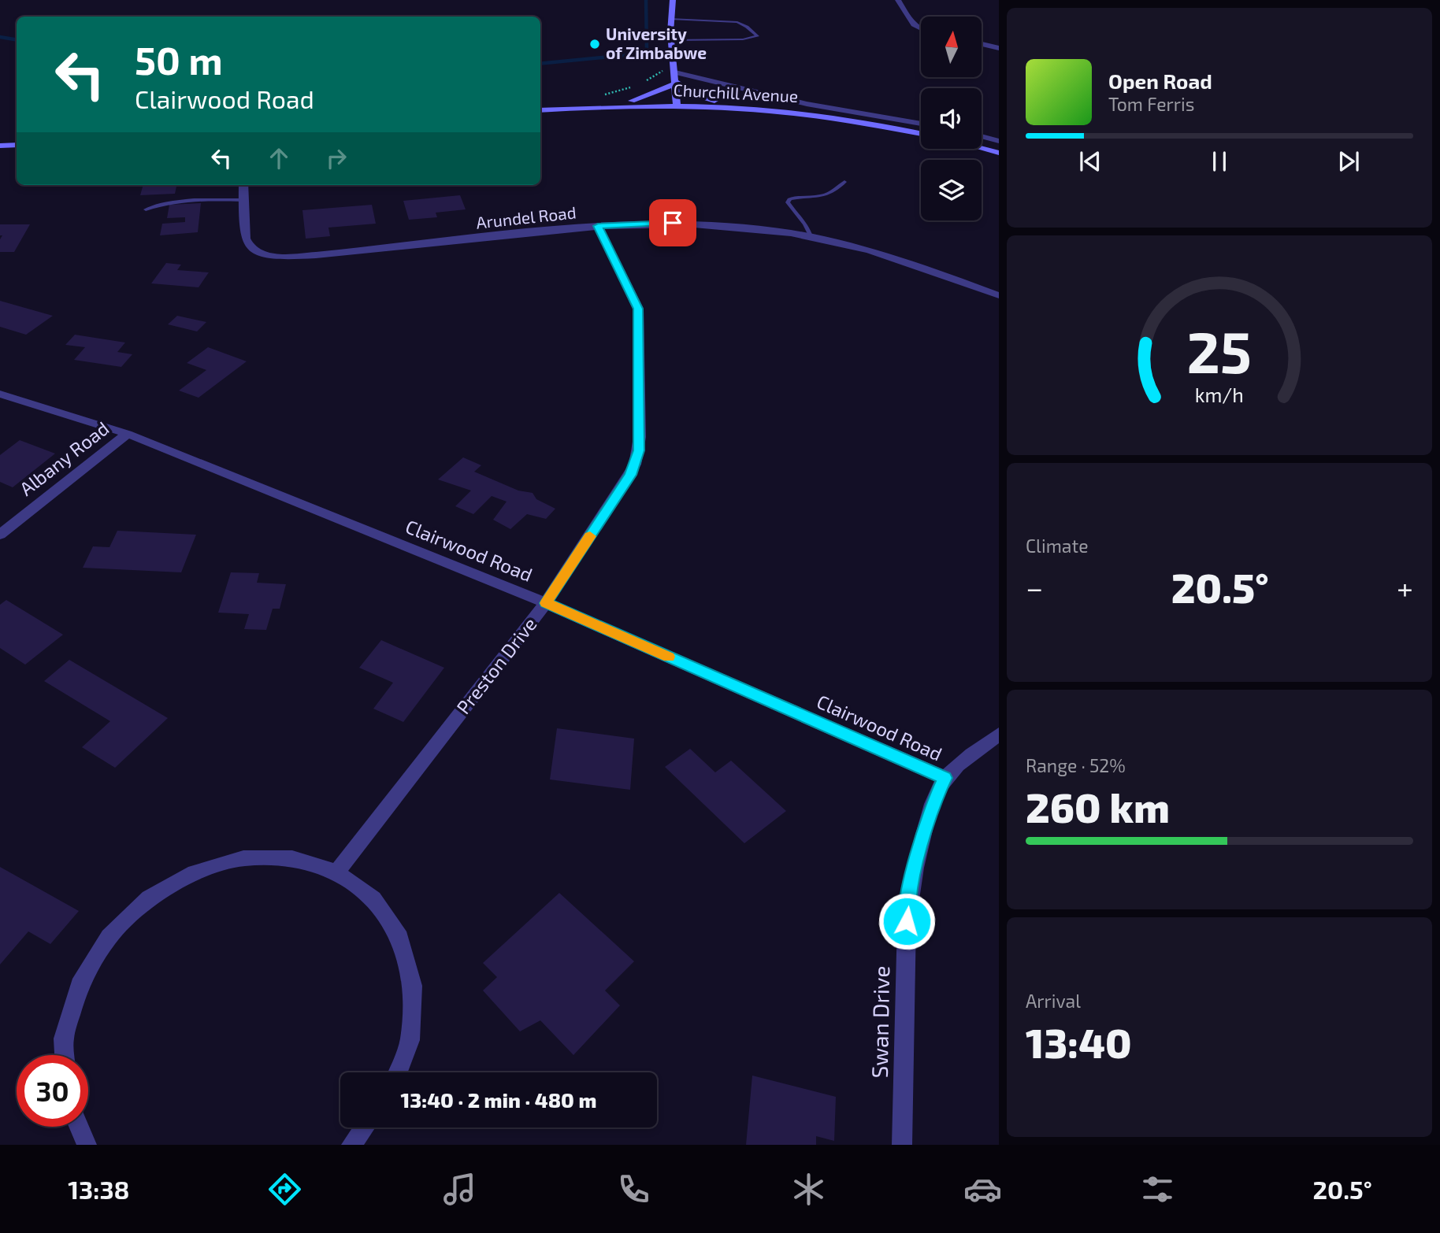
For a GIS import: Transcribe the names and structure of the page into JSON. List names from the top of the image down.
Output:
{
  "streets": {
    "main road": ["Churchill Avenue"],
    "street": [
      "Arundel Road",
      "Albany Road",
      "Clairwood Road",
      "Preston Drive",
      "Swan Drive"
    ]
  },
  "crossings": [
    ["Arundel Road", "Preston Drive"],
    ["Albany Road", "Clairwood Road"],
    ["Clairwood Road", "Preston Drive"],
    ["Clairwood Road", "Swan Drive"]
  ],
  "places": ["University of Zimbabwe"],
  "north": "top",
  "page": {
    "turn": ["50 m", "Clairwood Road"],
    "song": ["Open Road", "Tom Ferris"],
    "tile": [
      "Climate",
      ["Range · 52%", "260 km"],
      ["Arrival", "13:40"]
    ],
    "heat": ["−", "20.5°", "+"],
    "limit": "30",
    "trip": "13:40 · 2 min · 480 m",
    "tabs": ["13:38", "20.5°"],
    "gauge": ["25", "km/h"]
  }
}
